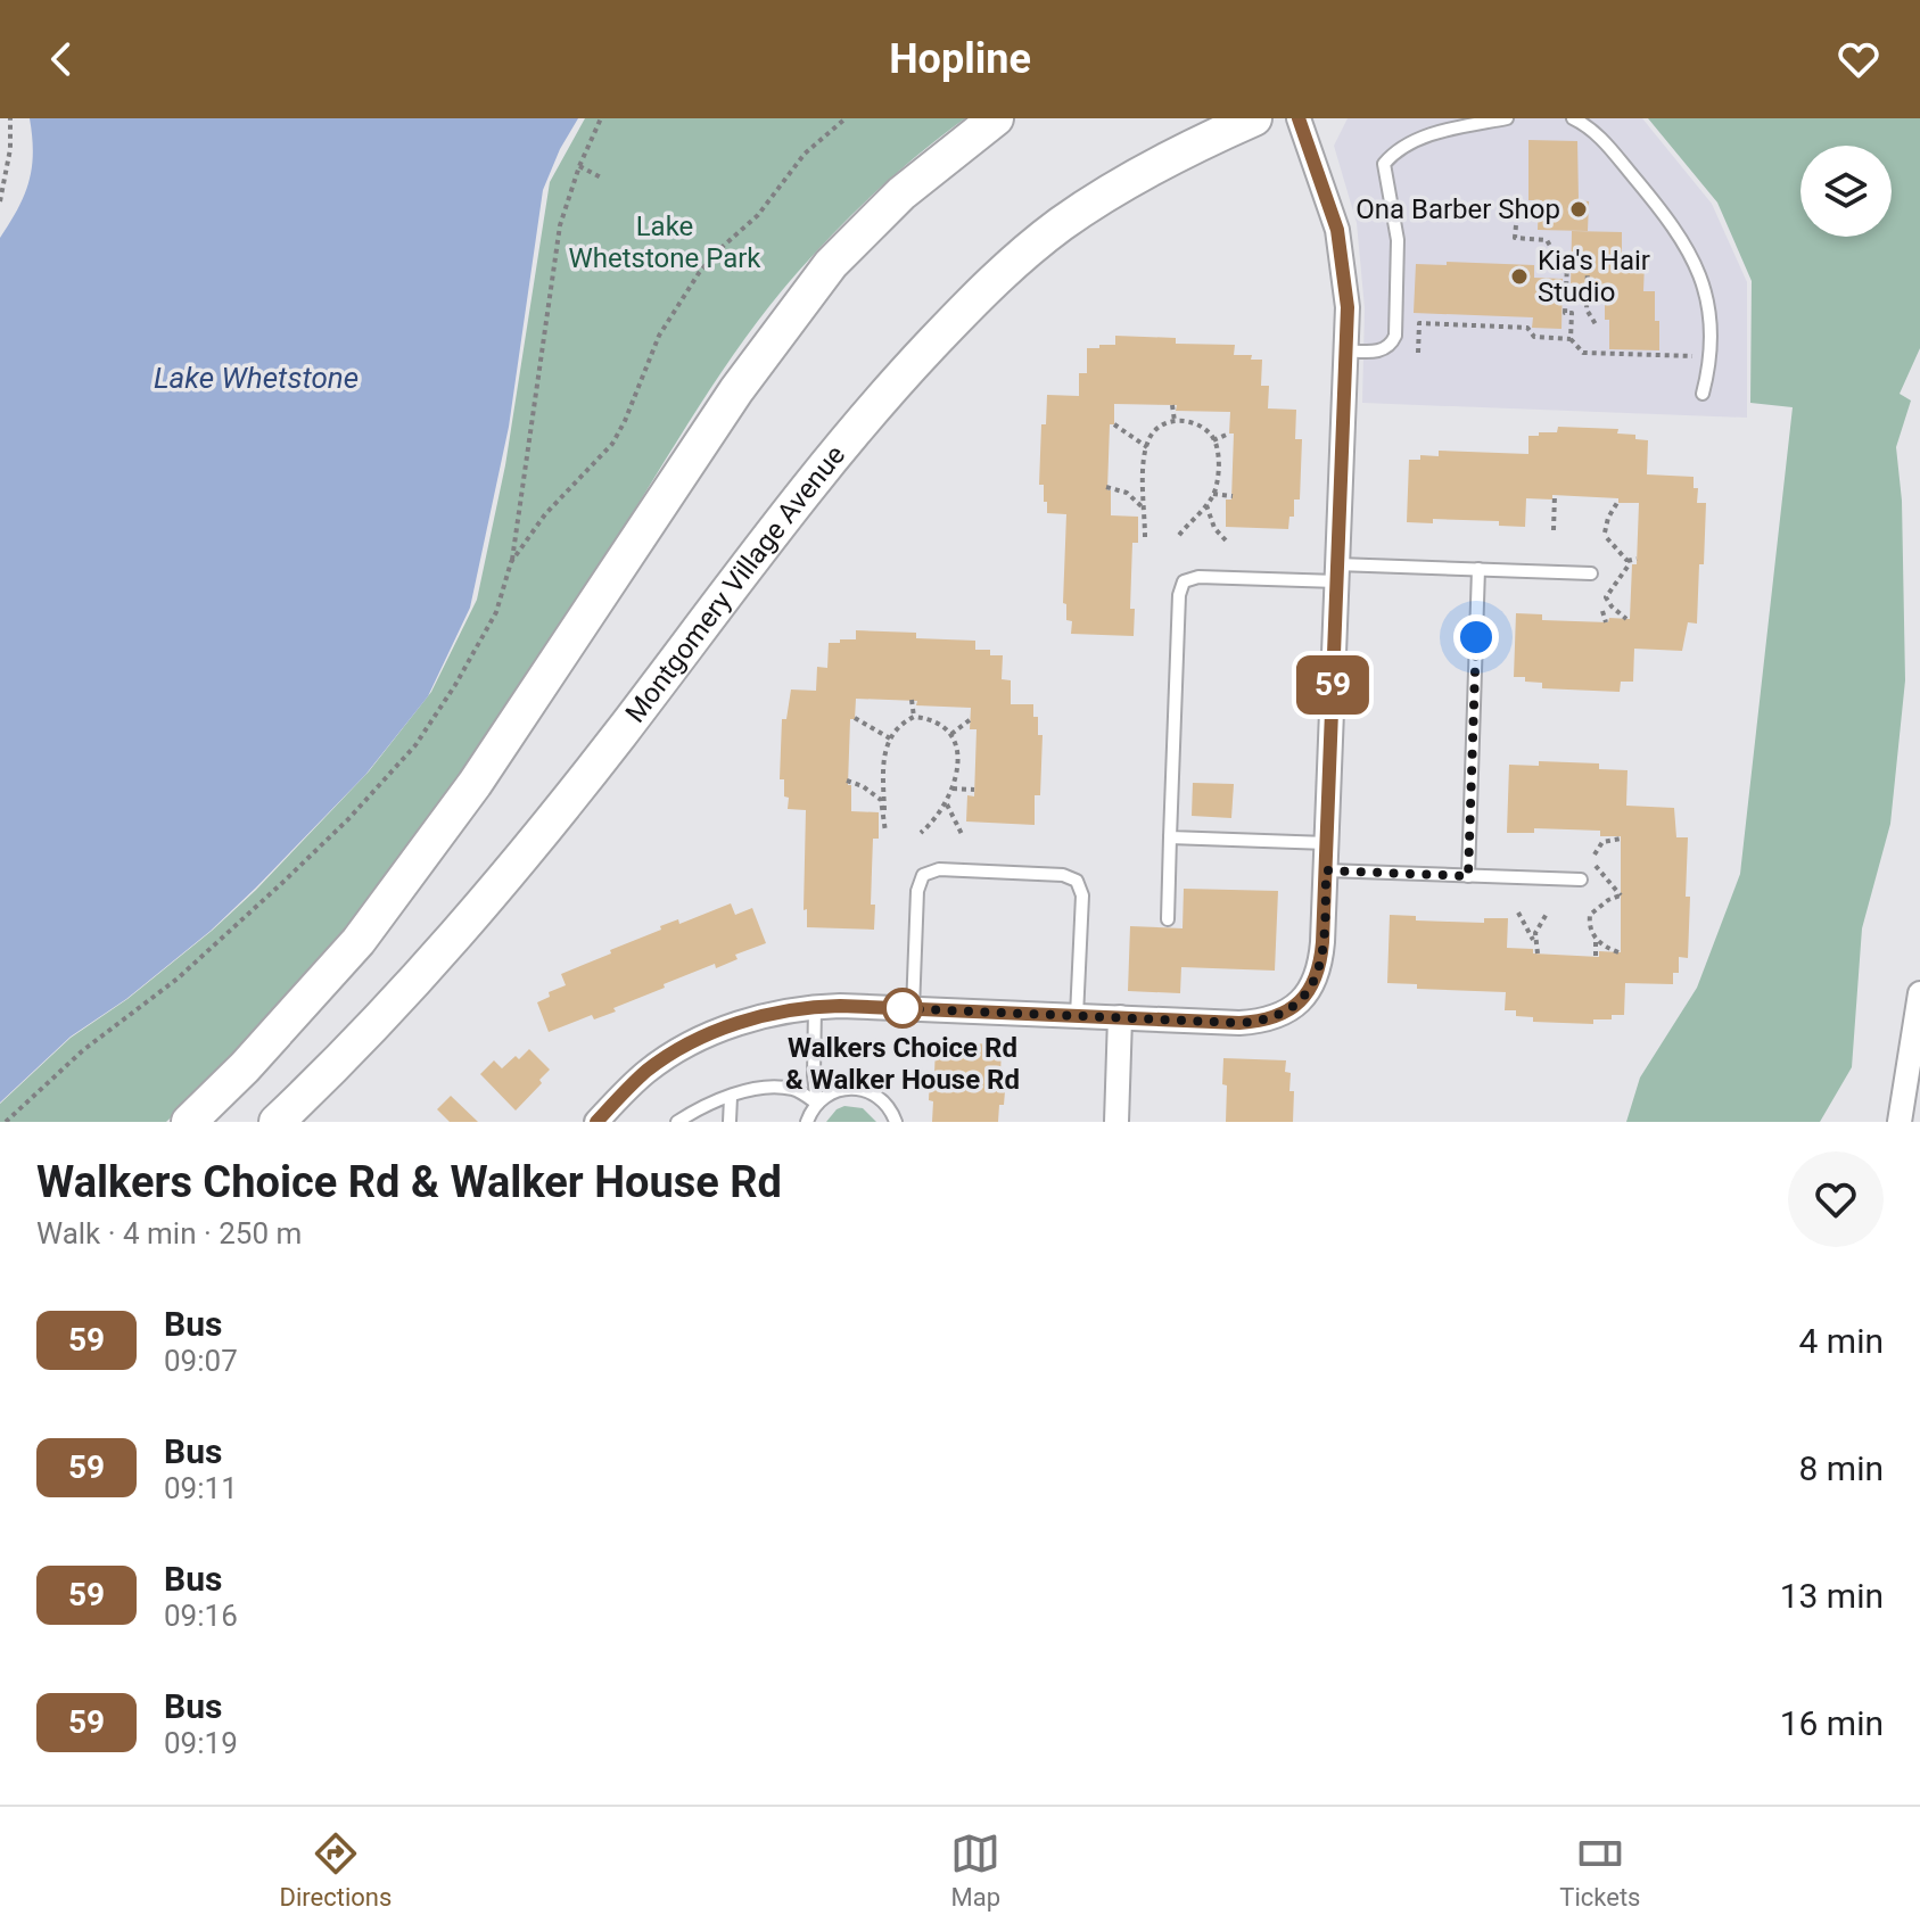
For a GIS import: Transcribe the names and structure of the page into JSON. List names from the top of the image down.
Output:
{
  "streets": {
    "main road": ["Montgomery Village Avenue"]
  },
  "water": ["Lake Whetstone"],
  "parks": ["Lake Whetstone Park"],
  "places": ["Ona Barber Shop", "Kia's Hair Studio", "Walkers Choice Rd & Walker House Rd"],
  "lines": ["bus line 59"],
  "page": {
    "header": "Hopline",
    "on_map": "59",
    "heading": ["Walkers Choice Rd & Walker House Rd", "Walk · 4 min · 250 m"],
    "list": [
      {
        "mark": "59",
        "name": "Bus",
        "note": "09:07",
        "value": "4 min"
      },
      {
        "mark": "59",
        "name": "Bus",
        "note": "09:11",
        "value": "8 min"
      },
      {
        "mark": "59",
        "name": "Bus",
        "note": "09:16",
        "value": "13 min"
      },
      {
        "mark": "59",
        "name": "Bus",
        "note": "09:19",
        "value": "16 min"
      }
    ],
    "tabs": ["Directions", "Map", "Tickets"]
  }
}
